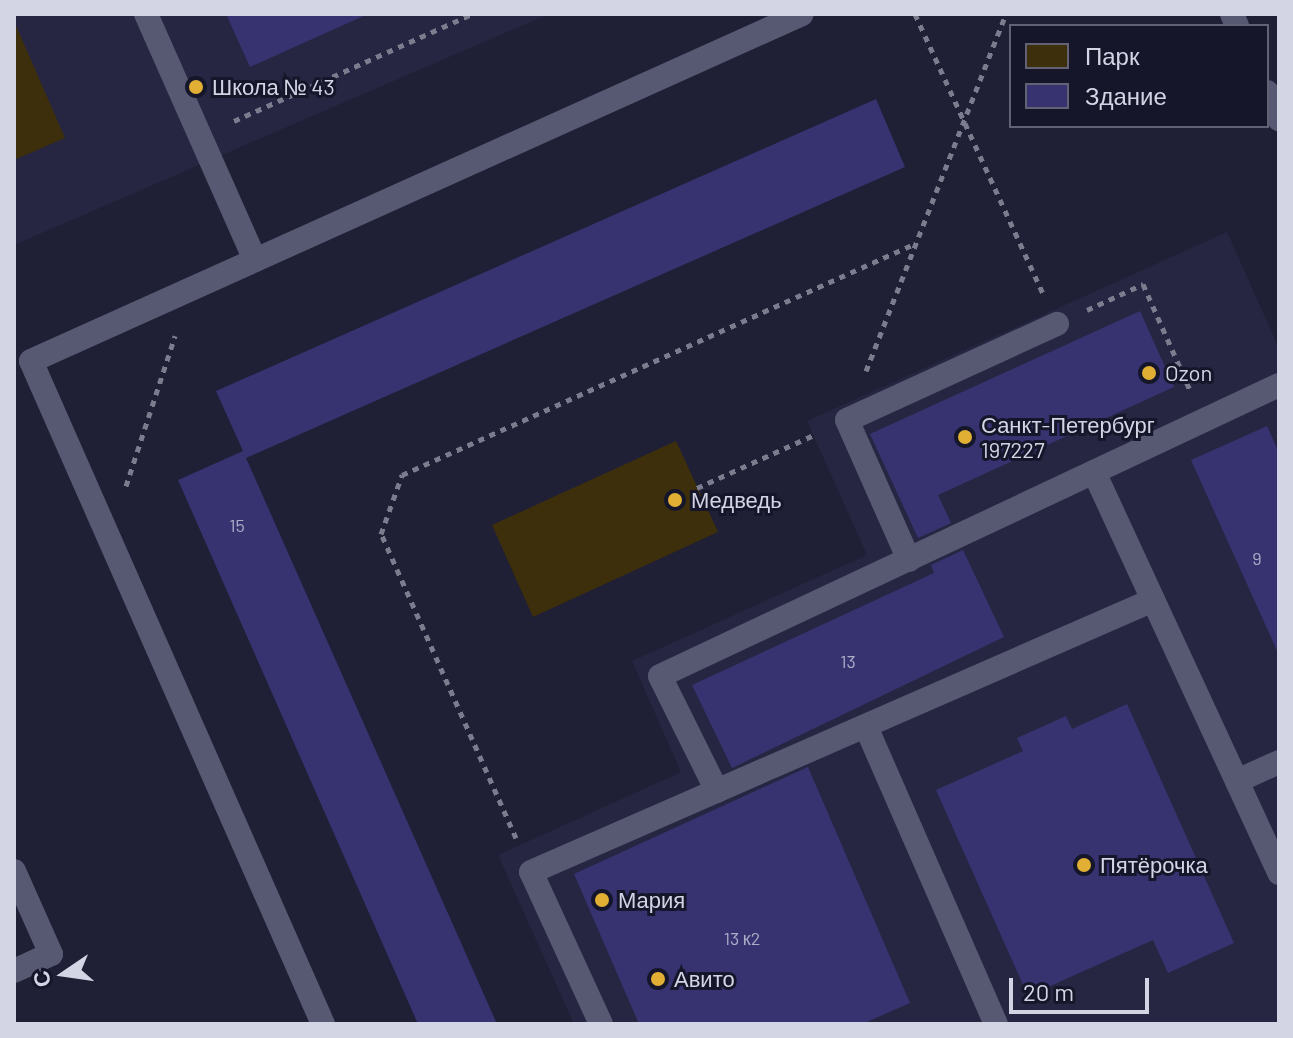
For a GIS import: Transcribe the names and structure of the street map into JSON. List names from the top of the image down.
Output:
{
  "places": [
    "Школа № 43",
    "Ozon",
    "Санкт-Петербург 197227",
    "Медведь",
    "Пятёрочка",
    "Мария",
    "Авито"
  ],
  "house_numbers": [
    "15",
    "9",
    "13",
    "13 к2"
  ],
  "legend": ["Парк", "Здание"],
  "scale_bar": "20 m",
  "north": "left"
}
